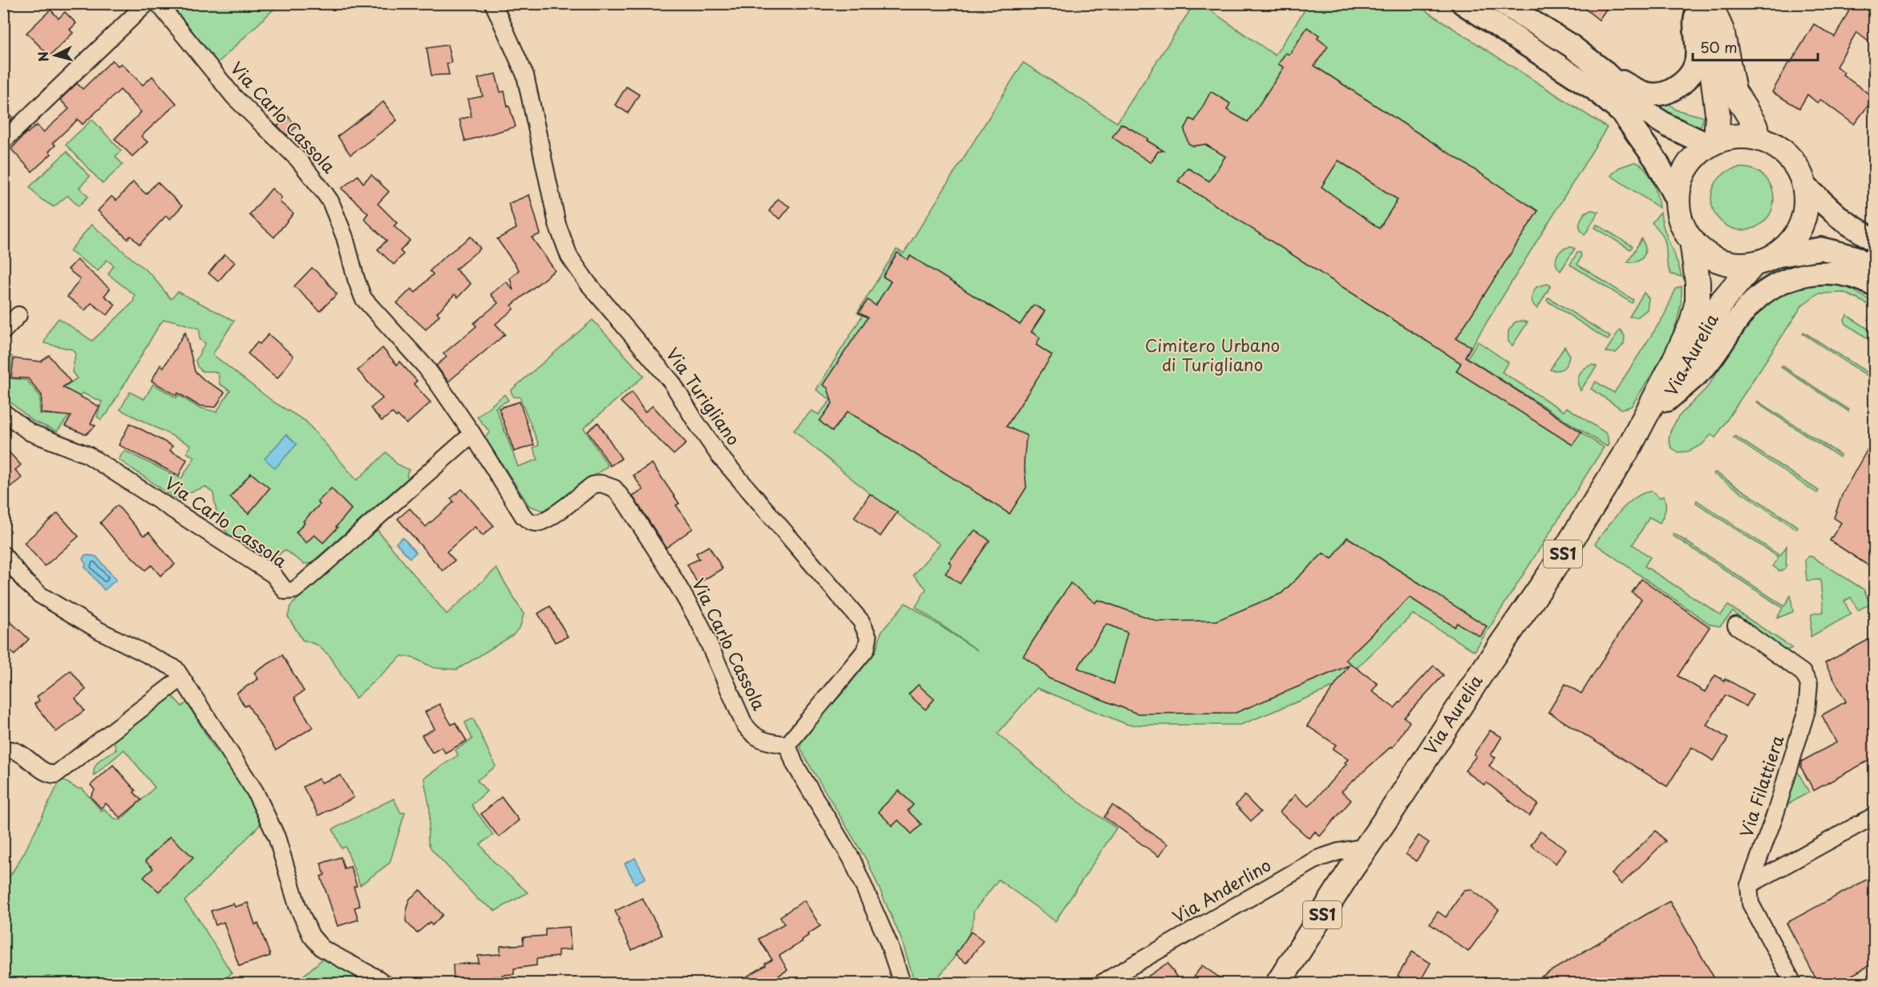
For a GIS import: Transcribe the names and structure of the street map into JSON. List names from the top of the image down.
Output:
{
  "streets": {
    "main road": ["Via Aurelia", "SS1"],
    "street": [
      "Via Carlo Cassola",
      "Via Turigliano",
      "Via Filattiera",
      "Via Anderlino"
    ]
  },
  "crossings": [
    ["Via Carlo Cassola", "Via Turigliano"],
    ["Via Aurelia", "SS1"],
    ["Via Aurelia", "Via Anderlino"]
  ],
  "parks": ["Cimitero Urbano di Turigliano"],
  "scale_bar": "50 m",
  "north": "left"
}
